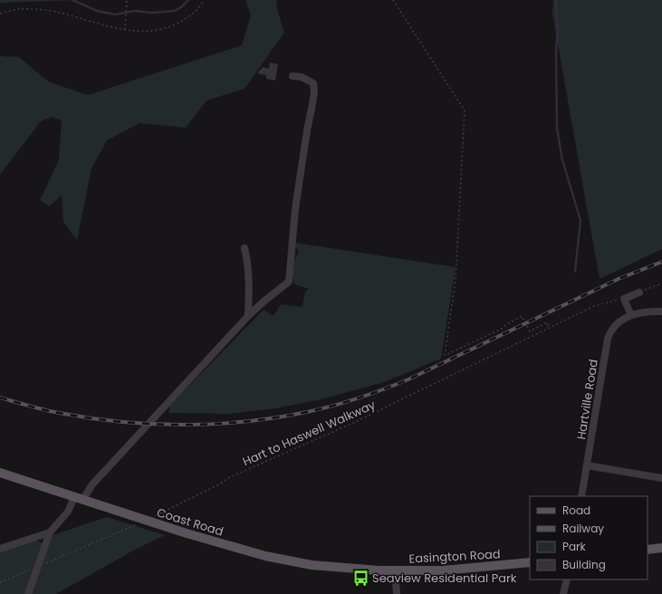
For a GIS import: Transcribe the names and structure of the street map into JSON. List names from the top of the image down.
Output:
{
  "streets": {
    "main road": ["Coast Road", "Easington Road"],
    "street": ["Hartville Road"],
    "path": ["Hart to Haswell Walkway"]
  },
  "crossings": [
    ["Coast Road", "Easington Road"]
  ],
  "places": {
    "bus stop": ["Seaview Residential Park"]
  },
  "legend": [
    "Road",
    "Railway",
    "Park",
    "Building"
  ]
}
